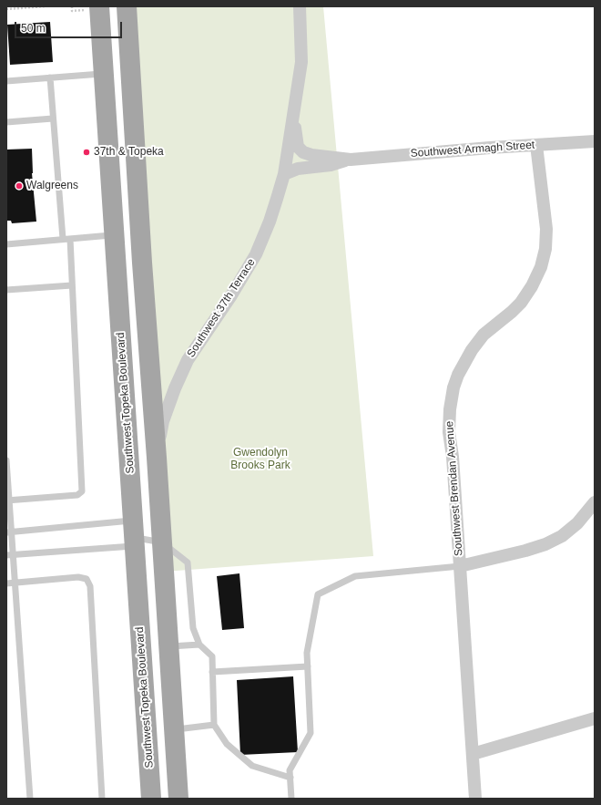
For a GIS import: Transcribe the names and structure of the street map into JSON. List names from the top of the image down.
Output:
{
  "streets": {
    "main road": ["Southwest Topeka Boulevard"],
    "street": ["Southwest Armagh Street", "Southwest 37th Terrace", "Southwest Brendan Avenue"]
  },
  "crossings": [
    ["Southwest Armagh Street", "Southwest 37th Terrace"],
    ["Southwest Armagh Street", "Southwest Brendan Avenue"]
  ],
  "parks": ["Gwendolyn Brooks Park"],
  "places": ["37th & Topeka", "Walgreens"],
  "scale_bar": "50 m"
}
